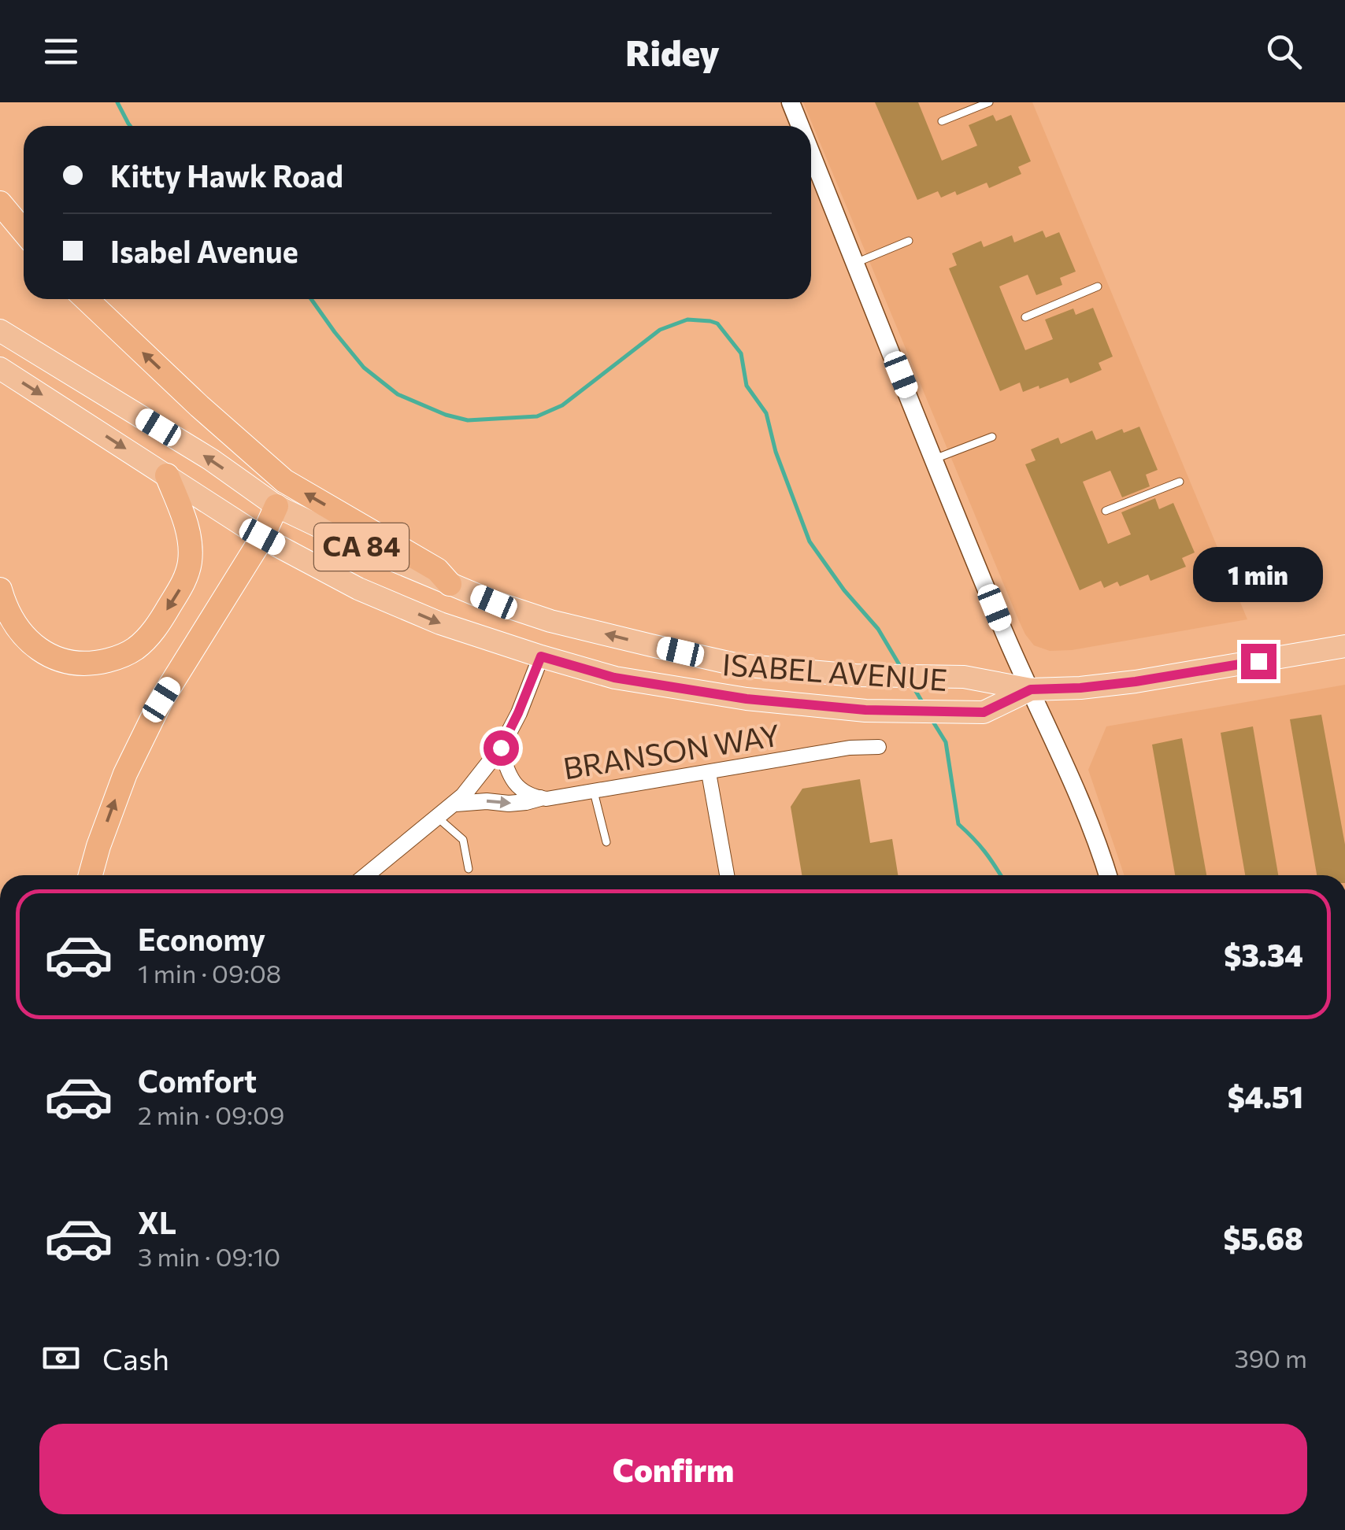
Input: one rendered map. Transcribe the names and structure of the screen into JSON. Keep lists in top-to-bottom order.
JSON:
{
  "streets": {
    "highway": ["CA 84", "ISABEL AVENUE"],
    "street": ["BRANSON WAY"]
  },
  "page": {
    "header": "Ridey",
    "banner": ["Kitty Hawk Road", "Isabel Avenue"],
    "bubble": "1 min",
    "list": [
      {
        "name": "Economy",
        "note": "1 min · 09:08",
        "value": "$3.34"
      },
      {
        "name": "Comfort",
        "note": "2 min · 09:09",
        "value": "$4.51"
      },
      {
        "name": "XL",
        "note": "3 min · 09:10",
        "value": "$5.68"
      }
    ],
    "pay": ["Cash", "390 m"],
    "buttons": "Confirm"
  }
}
